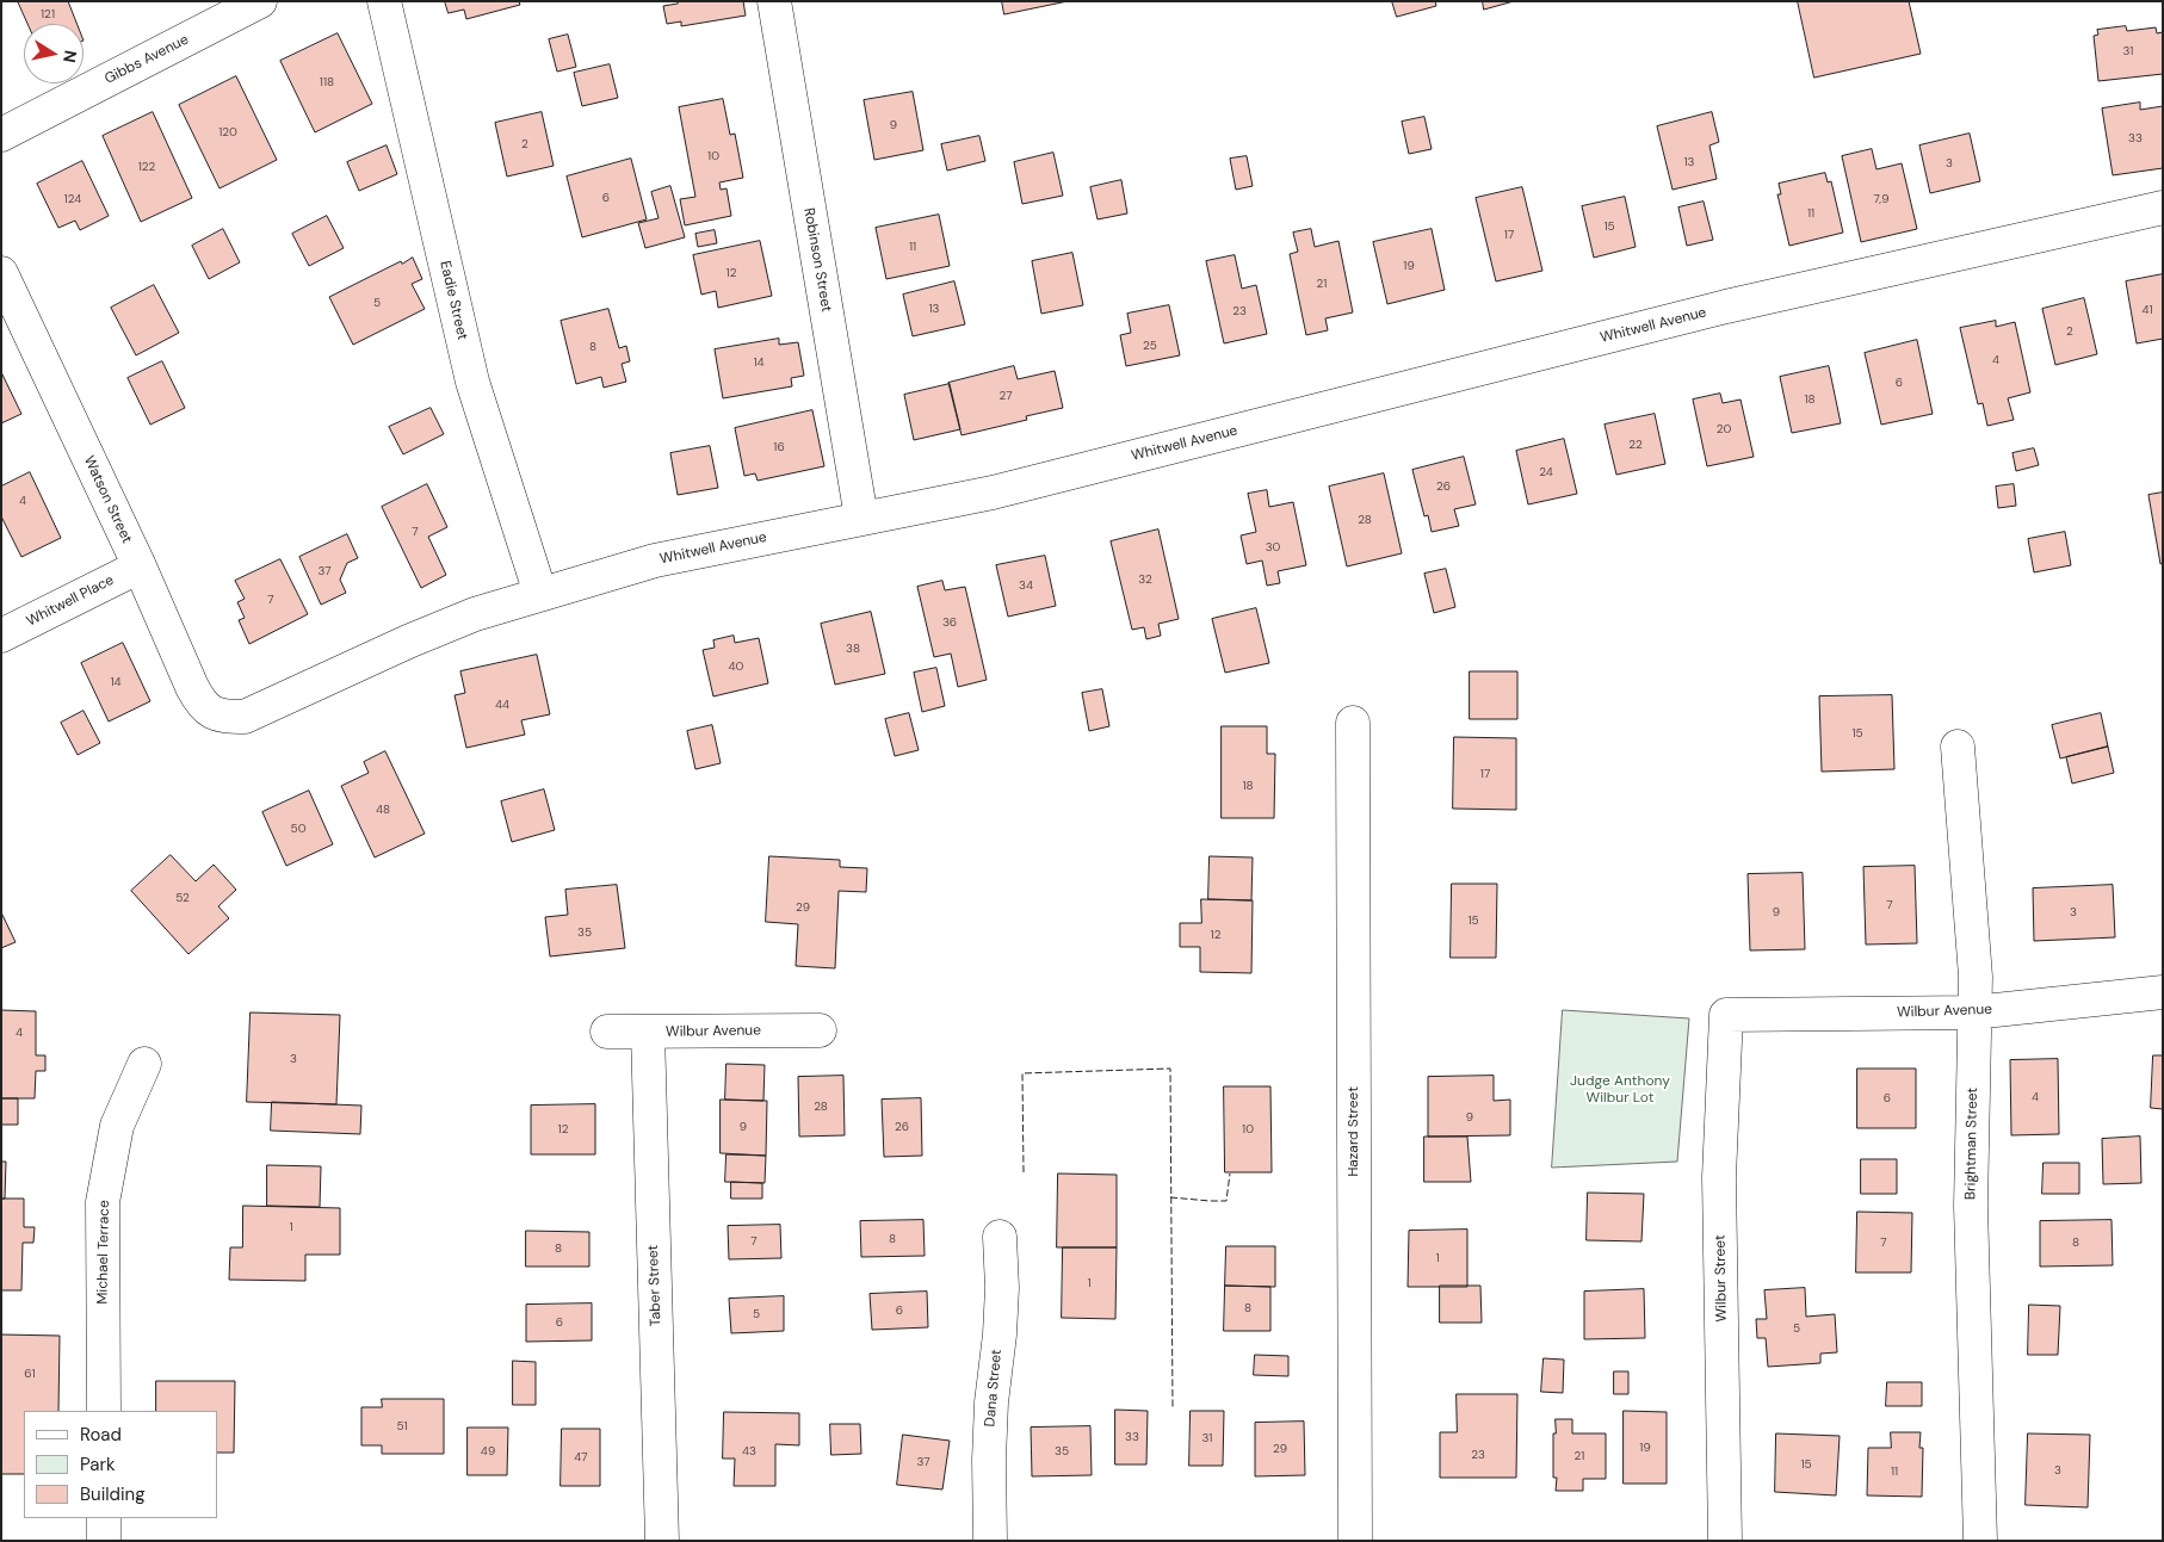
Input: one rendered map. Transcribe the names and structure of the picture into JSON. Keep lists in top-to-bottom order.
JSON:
{
  "streets": {
    "street": [
      "Gibbs Avenue",
      "Robinson Street",
      "Eadie Street",
      "Whitwell Avenue",
      "Watson Street",
      "Whitwell Place",
      "Wilbur Avenue",
      "Hazard Street",
      "Brightman Street",
      "Michael Terrace",
      "Wilbur Street",
      "Taber Street",
      "Dana Street"
    ]
  },
  "crossings": [
    ["Robinson Street", "Whitwell Avenue"],
    ["Eadie Street", "Whitwell Avenue"],
    ["Whitwell Avenue", "Watson Street"],
    ["Watson Street", "Whitwell Place"],
    ["Wilbur Avenue", "Brightman Street"],
    ["Wilbur Avenue", "Wilbur Street"],
    ["Wilbur Avenue", "Taber Street"]
  ],
  "parks": ["Judge Anthony Wilbur Lot"],
  "house_numbers": [
    "121",
    "31",
    "118",
    "9",
    "120",
    "33",
    "2",
    "10",
    "13",
    "3",
    "122",
    "6",
    "124",
    "7,9",
    "11",
    "15",
    "17",
    "11",
    "19",
    "12",
    "21",
    "5",
    "13",
    "41",
    "23",
    "2",
    "25",
    "8",
    "4",
    "14",
    "6",
    "27",
    "18",
    "20",
    "22",
    "16",
    "24",
    "26",
    "4",
    "28",
    "7",
    "30",
    "37",
    "32",
    "34",
    "7",
    "36",
    "38",
    "40",
    "14",
    "44",
    "15",
    "17",
    "18",
    "48",
    "50",
    "52",
    "7",
    "29",
    "9",
    "3",
    "15",
    "35",
    "12",
    "4",
    "3",
    "4",
    "6",
    "28",
    "9",
    "9",
    "26",
    "12",
    "10",
    "1",
    "8",
    "7",
    "7",
    "8",
    "8",
    "1",
    "1",
    "8",
    "6",
    "5",
    "6",
    "5",
    "61",
    "51",
    "33",
    "31",
    "19",
    "29",
    "49",
    "43",
    "35",
    "23",
    "21",
    "47",
    "37",
    "15",
    "3",
    "11"
  ],
  "legend": ["Road", "Park", "Building"],
  "north": "right"
}
